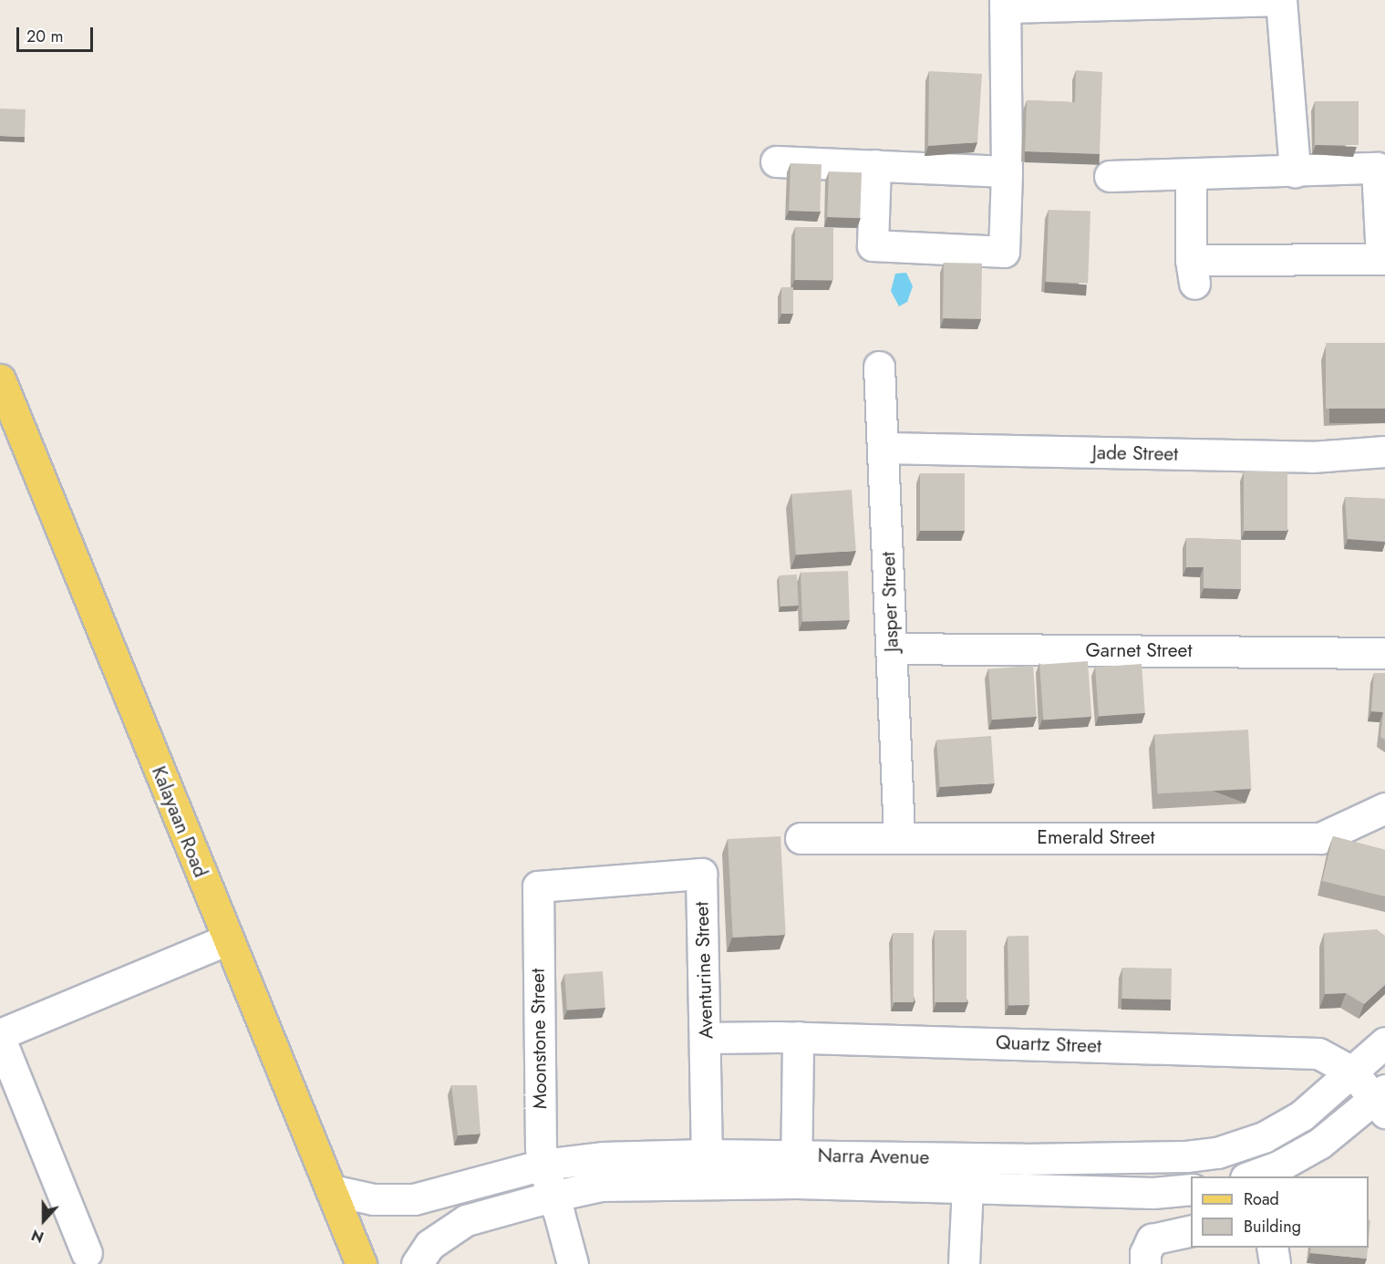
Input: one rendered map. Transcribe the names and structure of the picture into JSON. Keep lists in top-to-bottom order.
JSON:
{
  "streets": {
    "main road": ["Kalayaan Road"],
    "street": [
      "Jade Street",
      "Jasper Street",
      "Garnet Street",
      "Emerald Street",
      "Aventurine Street",
      "Moonstone Street",
      "Quartz Street",
      "Narra Avenue"
    ]
  },
  "crossings": [
    ["Jade Street", "Jasper Street"],
    ["Jasper Street", "Garnet Street"],
    ["Jasper Street", "Emerald Street"],
    ["Kalayaan Road", "Narra Avenue"],
    ["Aventurine Street", "Moonstone Street"],
    ["Aventurine Street", "Quartz Street"],
    ["Aventurine Street", "Narra Avenue"],
    ["Moonstone Street", "Narra Avenue"],
    ["Quartz Street", "Narra Avenue"]
  ],
  "legend": ["Road", "Building"],
  "scale_bar": "20 m",
  "north": "bottom"
}
